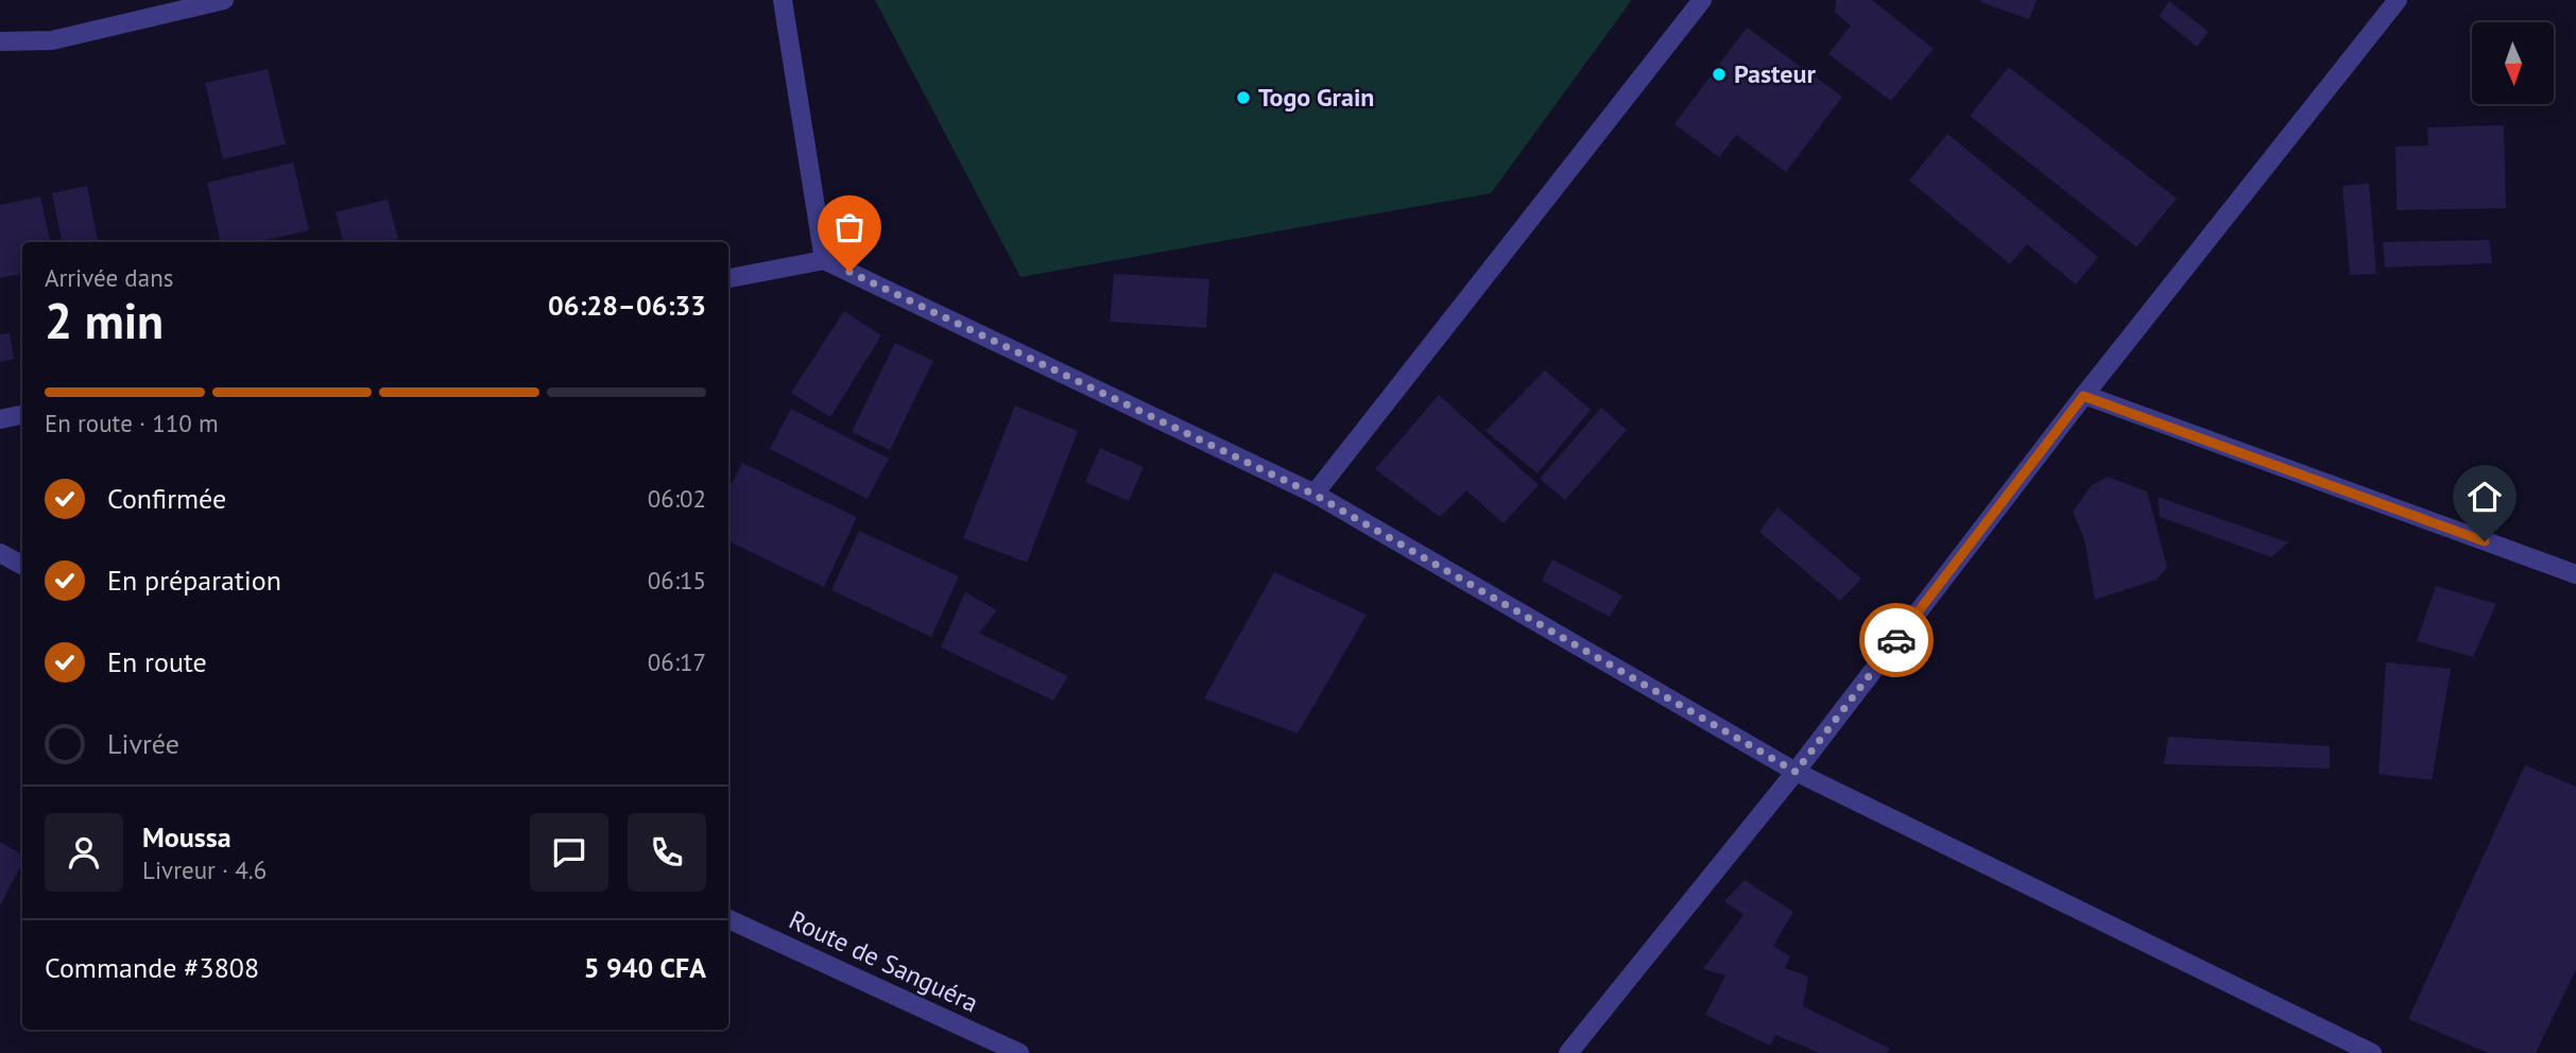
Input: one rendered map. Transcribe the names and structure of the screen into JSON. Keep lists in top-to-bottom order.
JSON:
{
  "streets": {
    "street": ["Route de Sanguéra"]
  },
  "places": ["Pasteur", "Togo Grain"],
  "north": "bottom",
  "page": {
    "heading": ["2 min", "Arrivée dans", "06:28–06:33"],
    "panel": [
      "Moussa",
      "Livreur · 4.6",
      "Commande #3808",
      "5 940 CFA"
    ],
    "bar": "En route · 110 m",
    "list": [
      ["Confirmée", "06:02"],
      ["En préparation", "06:15"],
      ["En route", "06:17"],
      "Livrée"
    ]
  }
}
